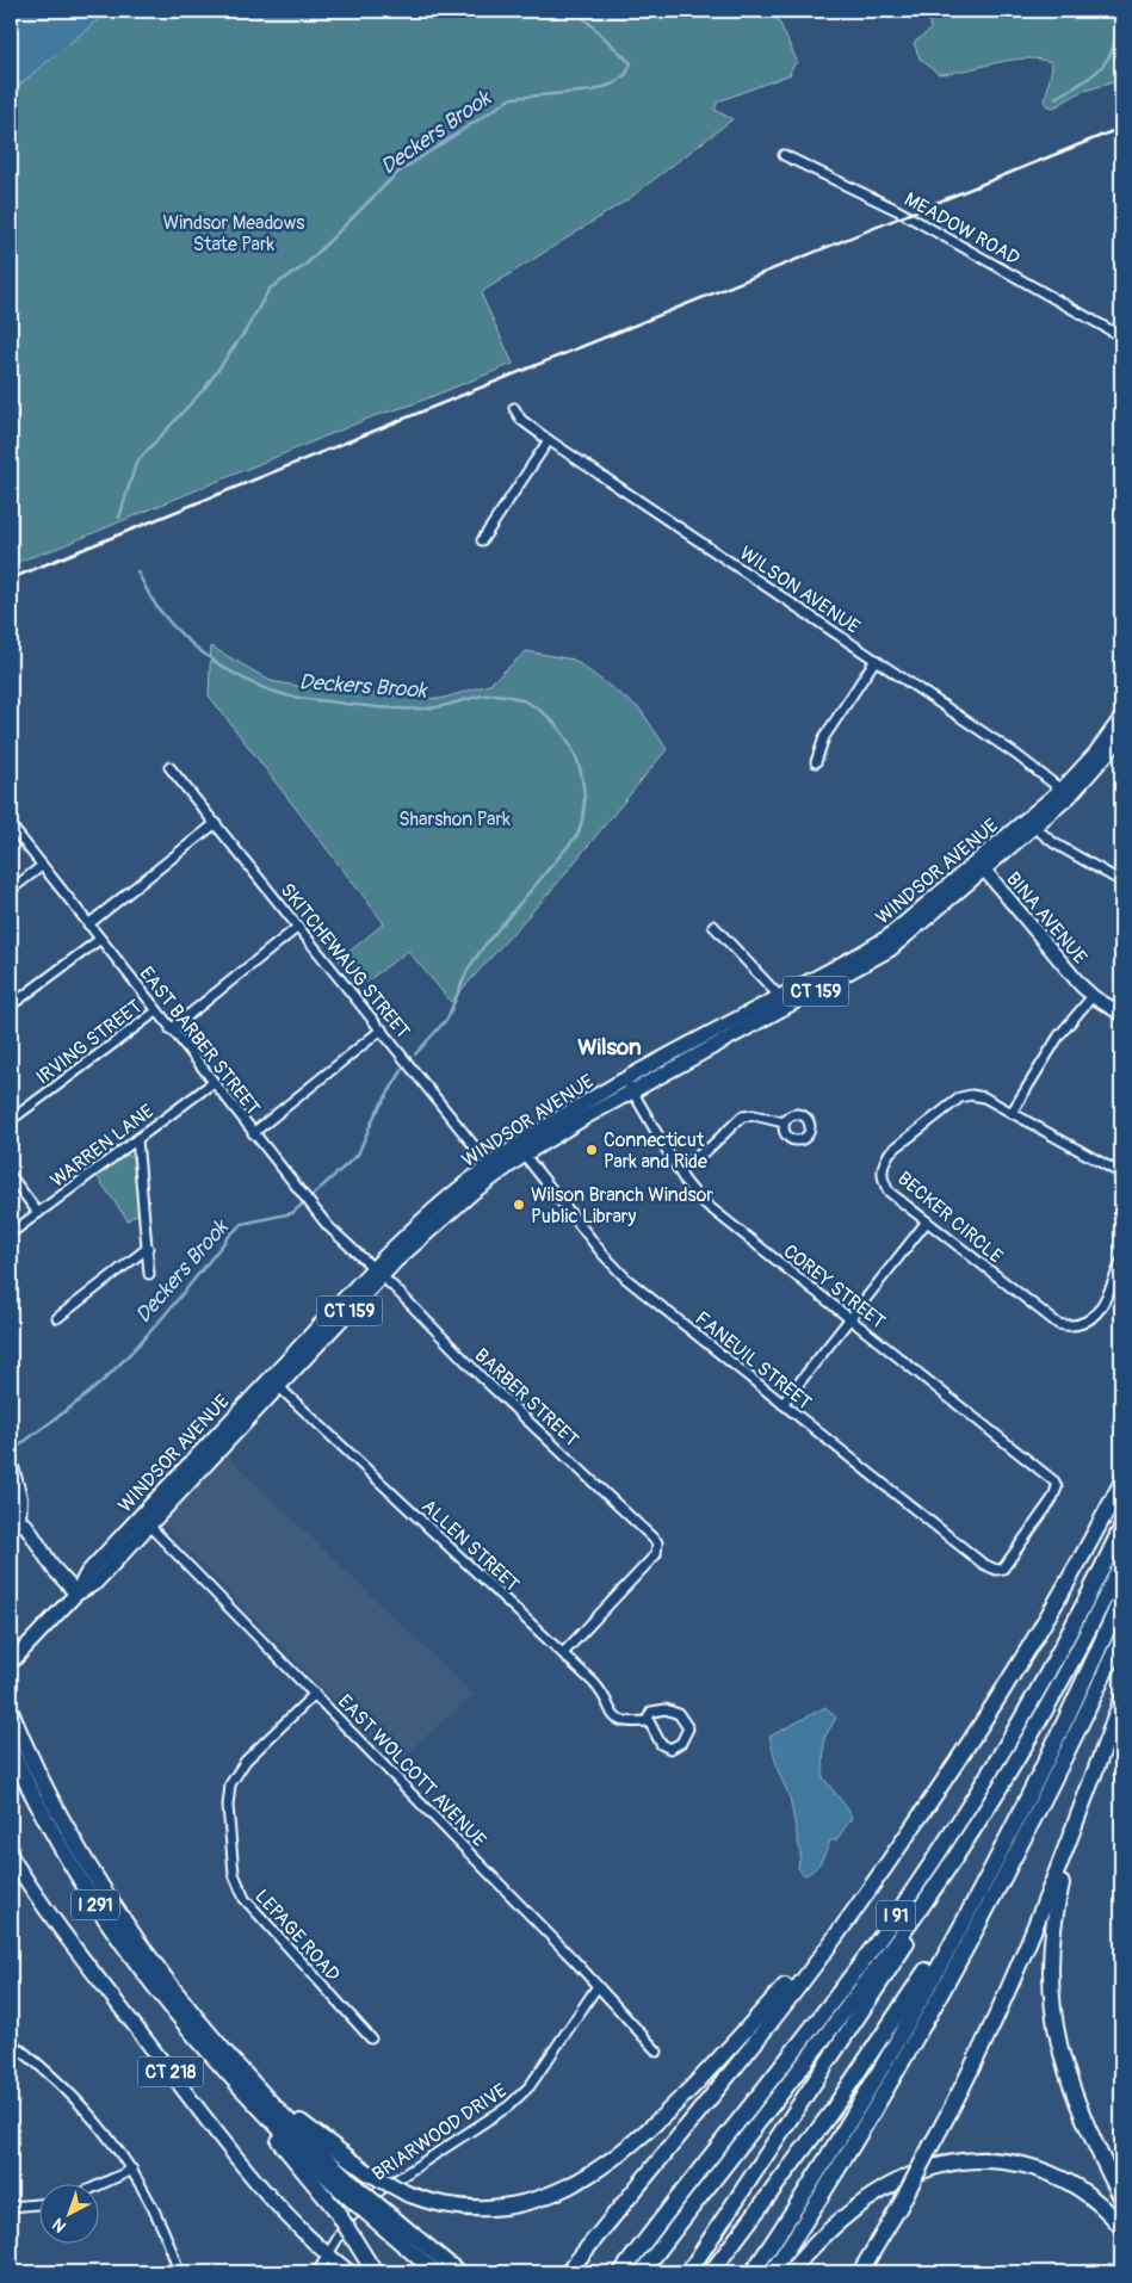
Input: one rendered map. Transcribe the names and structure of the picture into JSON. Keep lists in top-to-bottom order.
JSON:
{
  "streets": {
    "highway": ["I 291", "I 91"],
    "main road": ["WINDSOR AVENUE", "CT 159", "CT 218"],
    "street": [
      "MEADOW ROAD",
      "WILSON AVENUE",
      "BINA AVENUE",
      "SKITCHEWAUG STREET",
      "EAST BARBER STREET",
      "IRVING STREET",
      "WARREN LANE",
      "BECKER CIRCLE",
      "COREY STREET",
      "FANEUIL STREET",
      "BARBER STREET",
      "ALLEN STREET",
      "EAST WOLCOTT AVENUE",
      "LEPAGE ROAD",
      "BRIARWOOD DRIVE"
    ]
  },
  "crossings": [
    ["WILSON AVENUE", "WINDSOR AVENUE"],
    ["WINDSOR AVENUE", "BINA AVENUE"],
    ["WINDSOR AVENUE", "SKITCHEWAUG STREET"],
    ["WINDSOR AVENUE", "EAST BARBER STREET"],
    ["WINDSOR AVENUE", "COREY STREET"],
    ["WINDSOR AVENUE", "FANEUIL STREET"],
    ["WINDSOR AVENUE", "BARBER STREET"],
    ["WINDSOR AVENUE", "ALLEN STREET"],
    ["WINDSOR AVENUE", "EAST WOLCOTT AVENUE"],
    ["EAST BARBER STREET", "IRVING STREET"],
    ["EAST BARBER STREET", "WARREN LANE"],
    ["EAST BARBER STREET", "BARBER STREET"],
    ["COREY STREET", "FANEUIL STREET"],
    ["BARBER STREET", "ALLEN STREET"],
    ["EAST WOLCOTT AVENUE", "LEPAGE ROAD"],
    ["EAST WOLCOTT AVENUE", "BRIARWOOD DRIVE"],
    ["CT 218", "BRIARWOOD DRIVE"]
  ],
  "districts": ["Wilson"],
  "water": ["Deckers Brook"],
  "parks": ["Windsor Meadows State Park", "Sharshon Park"],
  "places": ["Connecticut Park and Ride", "Wilson Branch Windsor Public Library"],
  "north": "bottom left"
}
